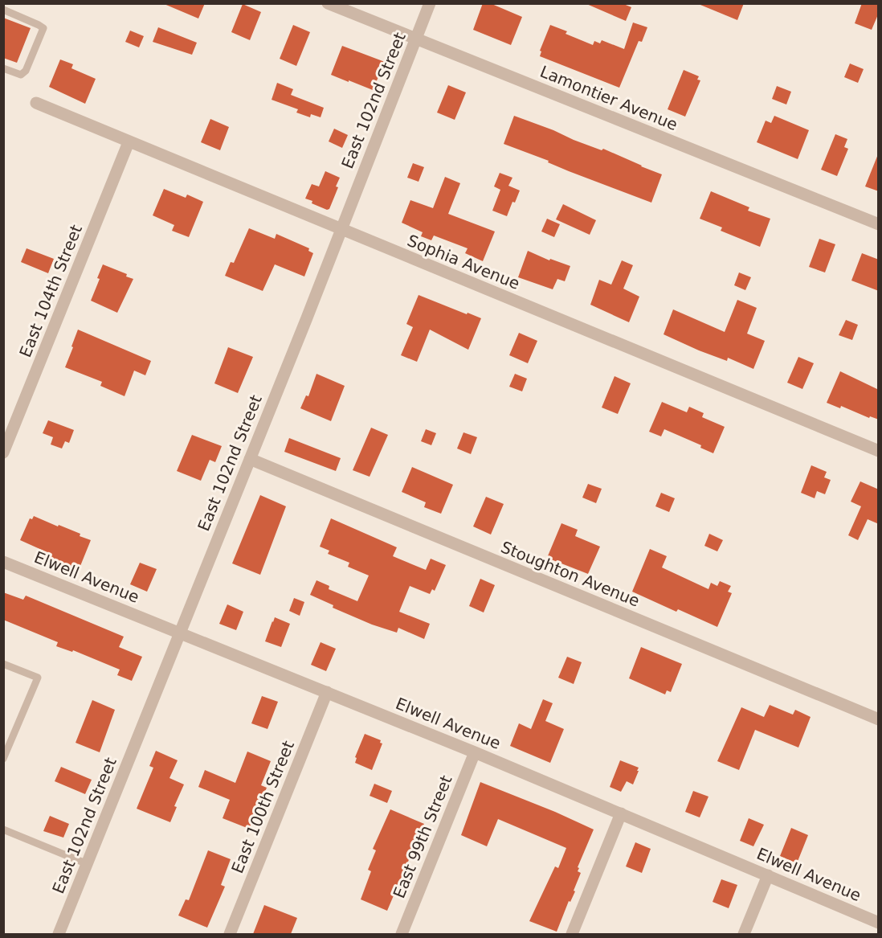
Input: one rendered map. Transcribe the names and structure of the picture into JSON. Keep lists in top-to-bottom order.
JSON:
{
  "streets": {
    "street": [
      "Lamontier Avenue",
      "East 102nd Street",
      "Sophia Avenue",
      "East 104th Street",
      "Stoughton Avenue",
      "Elwell Avenue",
      "East 100th Street",
      "East 99th Street"
    ]
  },
  "crossings": [
    ["Lamontier Avenue", "East 102nd Street"],
    ["East 102nd Street", "Sophia Avenue"],
    ["East 102nd Street", "Stoughton Avenue"],
    ["East 102nd Street", "Elwell Avenue"],
    ["Sophia Avenue", "East 104th Street"],
    ["Elwell Avenue", "East 100th Street"],
    ["Elwell Avenue", "East 99th Street"]
  ]
}
